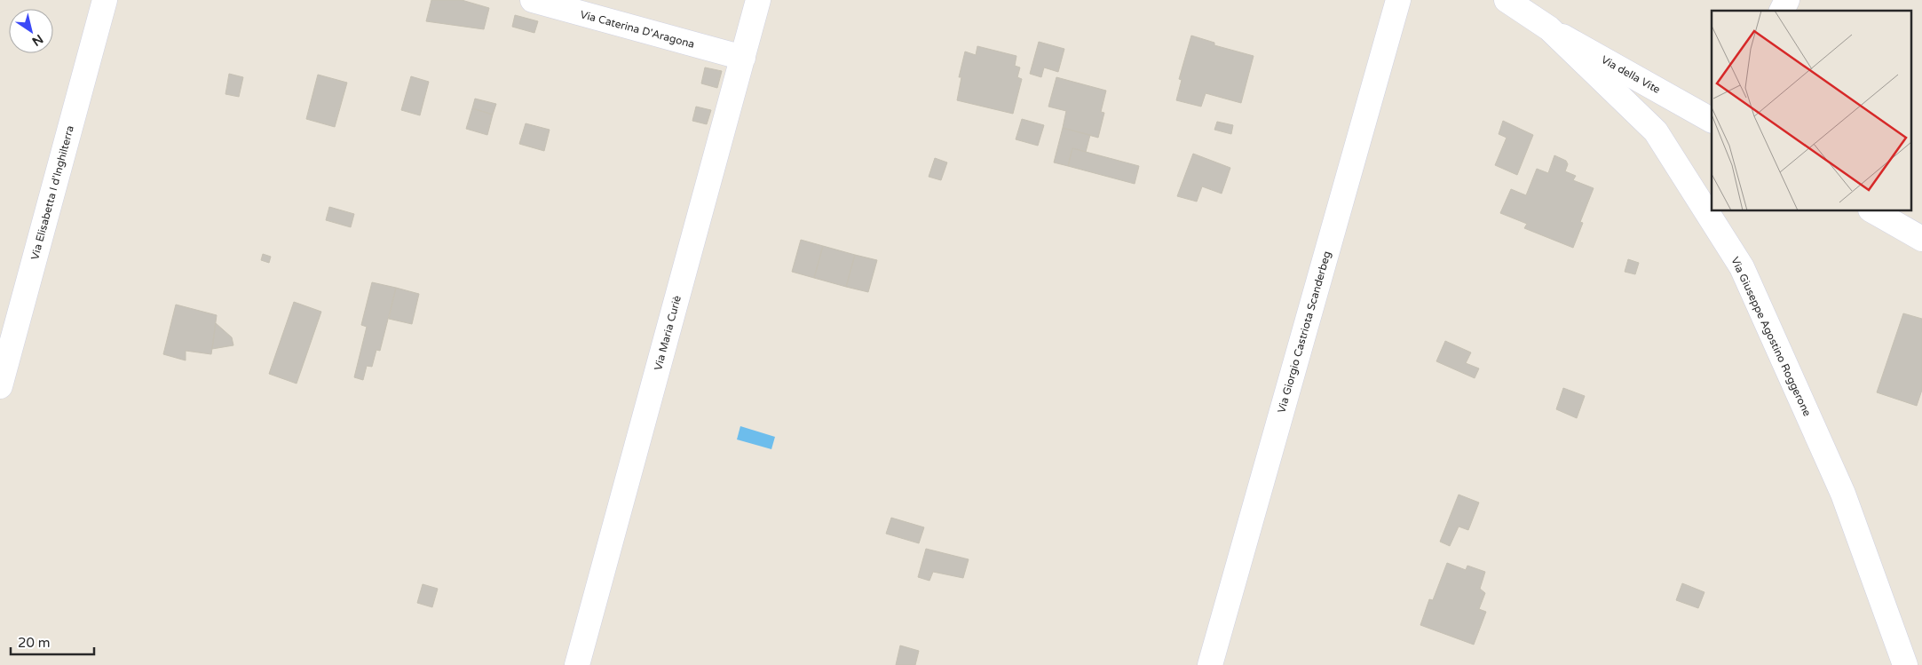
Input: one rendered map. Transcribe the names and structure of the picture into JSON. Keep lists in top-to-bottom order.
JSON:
{
  "streets": {
    "street": [
      "Via Caterina D'Aragona",
      "Via della Vite",
      "Via Elisabetta I d'Inghilterra",
      "Via Giorgio Castriota Scanderbeg",
      "Via Maria Curiè",
      "Via Giuseppe Agostino Roggerone"
    ]
  },
  "crossings": [
    ["Via Caterina D'Aragona", "Via Maria Curiè"],
    ["Via della Vite", "Via Giuseppe Agostino Roggerone"]
  ],
  "scale_bar": "20 m",
  "north": "bottom right"
}
